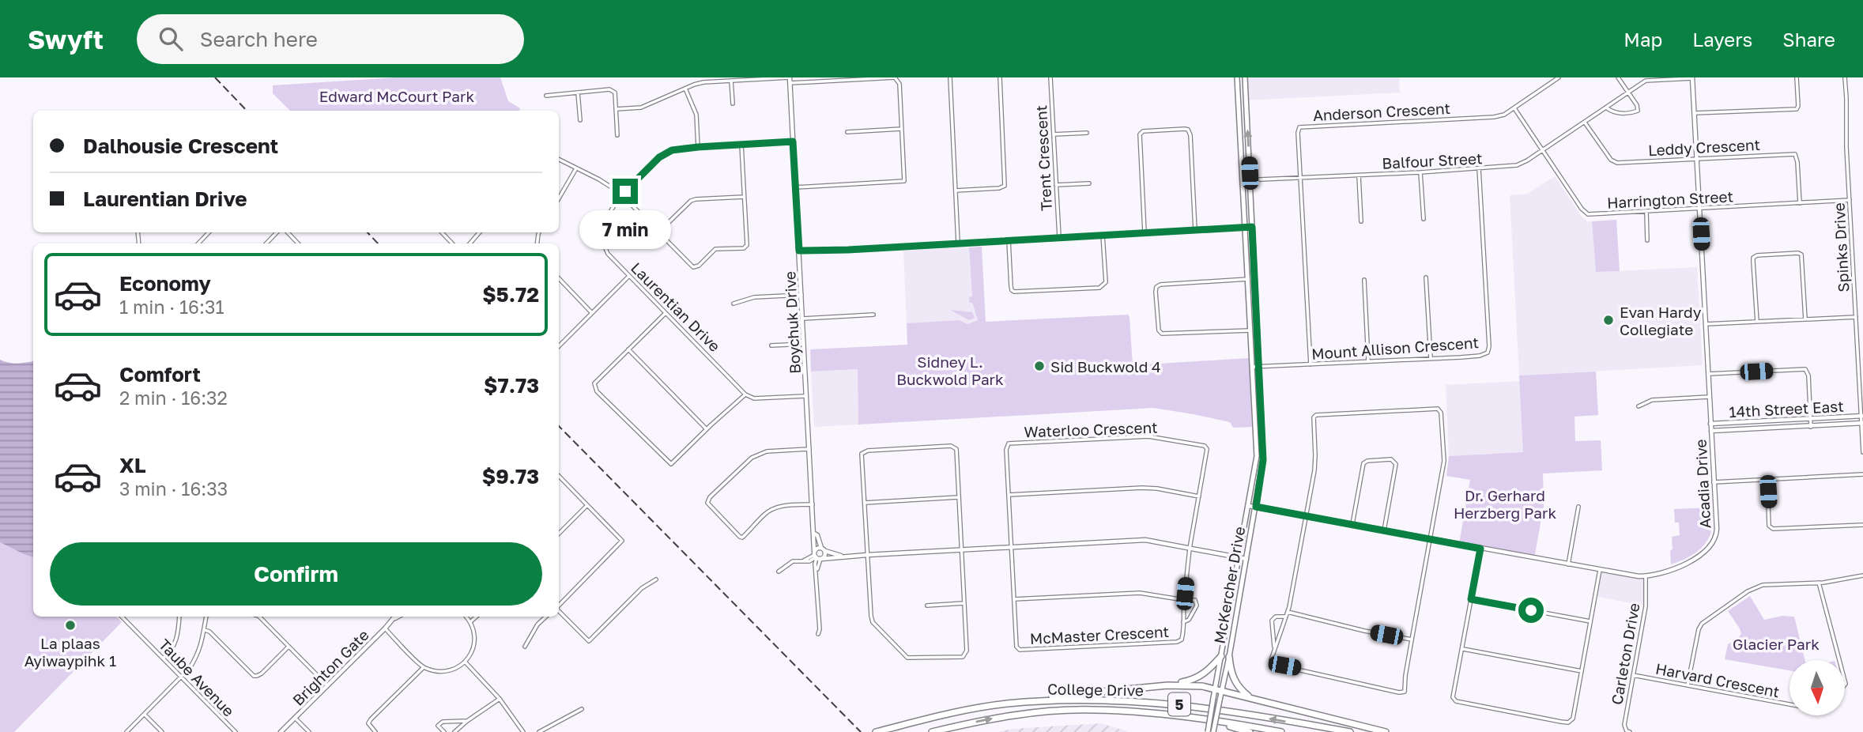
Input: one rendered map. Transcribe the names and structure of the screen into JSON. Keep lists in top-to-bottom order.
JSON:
{
  "streets": {
    "highway": ["College Drive", "5"],
    "main road": ["McKercher Drive"],
    "street": [
      "Anderson Crescent",
      "Leddy Crescent",
      "Trent Crescent",
      "Balfour Street",
      "Harrington Street",
      "Spinks Drive",
      "Laurentian Drive",
      "Boychuk Drive",
      "Mount Allison Crescent",
      "14th Street East",
      "Waterloo Crescent",
      "Acadia Drive",
      "McMaster Crescent",
      "Carleton Drive",
      "Brighton Gate",
      "Taube Avenue",
      "Harvard Crescent"
    ]
  },
  "crossings": [
    ["Anderson Crescent", "Balfour Street"],
    ["Anderson Crescent", "Harrington Street"],
    ["Anderson Crescent", "Mount Allison Crescent"],
    ["Leddy Crescent", "Balfour Street"],
    ["Leddy Crescent", "Harrington Street"],
    ["Leddy Crescent", "Acadia Drive"],
    ["Balfour Street", "Harrington Street"],
    ["Balfour Street", "Mount Allison Crescent"],
    ["Balfour Street", "Acadia Drive"],
    ["Balfour Street", "McKercher Drive"],
    ["Harrington Street", "Spinks Drive"],
    ["Harrington Street", "Acadia Drive"],
    ["Spinks Drive", "14th Street East"],
    ["Laurentian Drive", "Boychuk Drive"],
    ["Mount Allison Crescent", "McKercher Drive"],
    ["14th Street East", "Acadia Drive"],
    ["Waterloo Crescent", "McMaster Crescent"],
    ["Acadia Drive", "McKercher Drive"],
    ["Acadia Drive", "Carleton Drive"],
    ["Carleton Drive", "Harvard Crescent"]
  ],
  "parks": [
    "Edward McCourt Park",
    "Sidney L. Buckwold Park",
    "Dr. Gerhard Herzberg Park",
    "Glacier Park"
  ],
  "places": ["Evan Hardy Collegiate", "Sid Buckwold 4", "La plaas Ayiwaypihk 1"],
  "north": "bottom",
  "page": {
    "header": "Swyft",
    "search": "Search here",
    "nav": ["Map", "Layers", "Share"],
    "banner": ["Dalhousie Crescent", "Laurentian Drive"],
    "bubble": "7 min",
    "list": [
      {
        "name": "Economy",
        "note": "1 min · 16:31",
        "value": "$5.72"
      },
      {
        "name": "Comfort",
        "note": "2 min · 16:32",
        "value": "$7.73"
      },
      {
        "name": "XL",
        "note": "3 min · 16:33",
        "value": "$9.73"
      }
    ],
    "buttons": "Confirm"
  }
}
